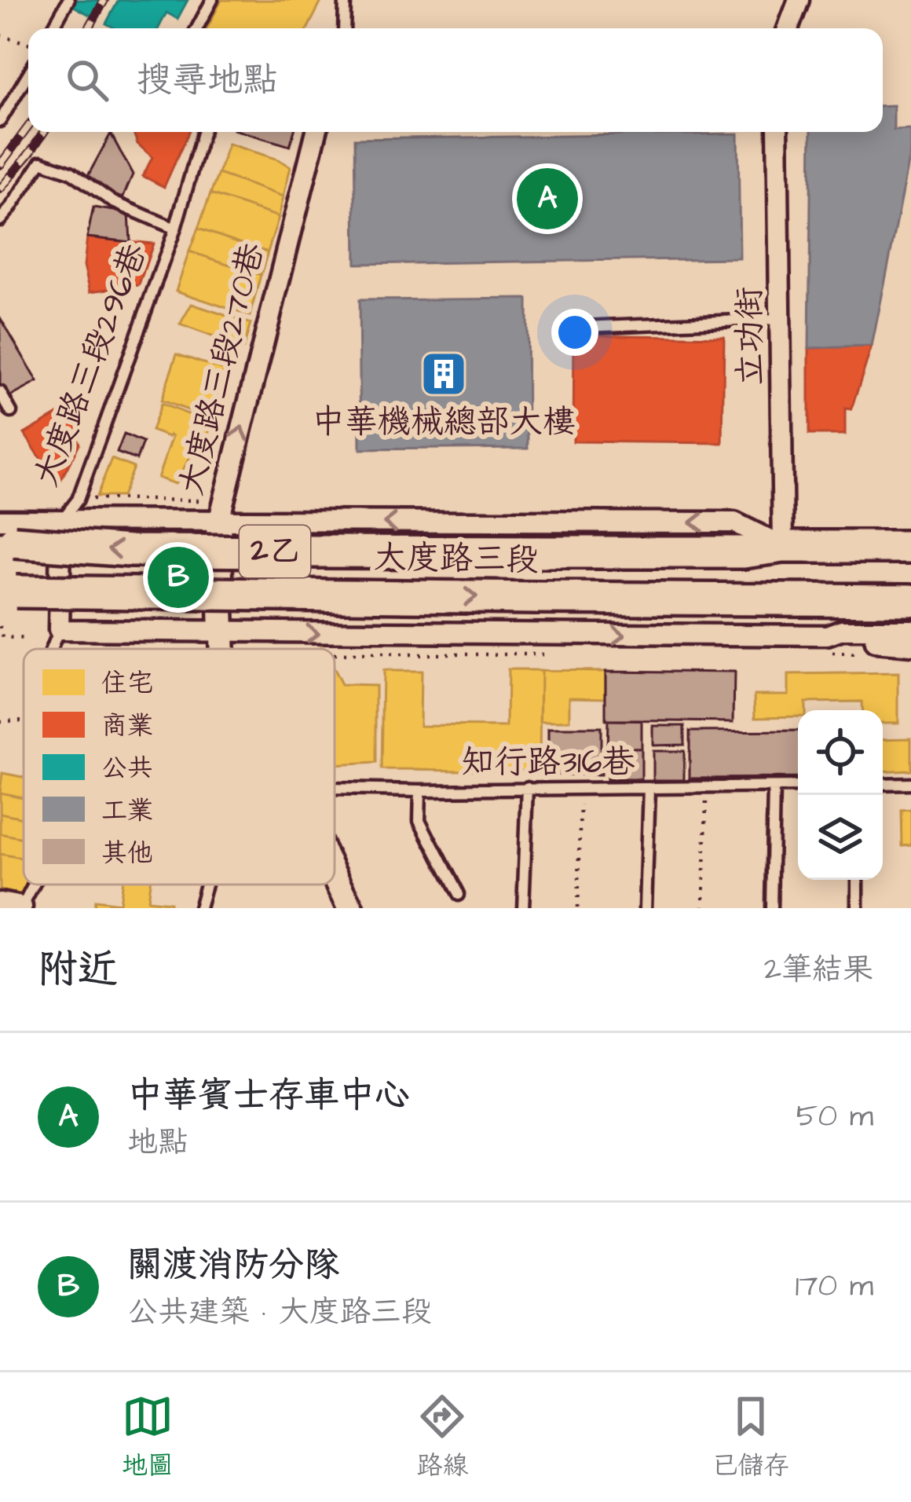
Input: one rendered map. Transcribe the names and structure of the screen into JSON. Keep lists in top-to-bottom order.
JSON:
{
  "streets": {
    "main road": ["2乙", "大度路三段"],
    "street": ["立功街", "大度路三段296巷", "大度路三段270巷"],
    "lane": ["知行路316巷"]
  },
  "crossings": [
    ["立功街", "大度路三段"],
    ["大度路三段296巷", "大度路三段"],
    ["大度路三段270巷", "大度路三段"]
  ],
  "one_way": ["大度路三段270巷"],
  "places": {
    "building": ["中華機械總部大樓"]
  },
  "legend": [
    "住宅",
    "商業",
    "公共",
    "工業",
    "其他"
  ],
  "page": {
    "search": "搜尋地點",
    "pins": ["A", "B"],
    "heading": ["附近", "2筆結果"],
    "list": [
      {
        "mark": "A",
        "name": "中華賓士存車中心",
        "note": "地點",
        "value": "50 m"
      },
      {
        "mark": "B",
        "name": "關渡消防分隊",
        "note": "公共建築 · 大度路三段",
        "value": "170 m"
      }
    ],
    "nav": ["地圖", "路線", "已儲存"]
  }
}
